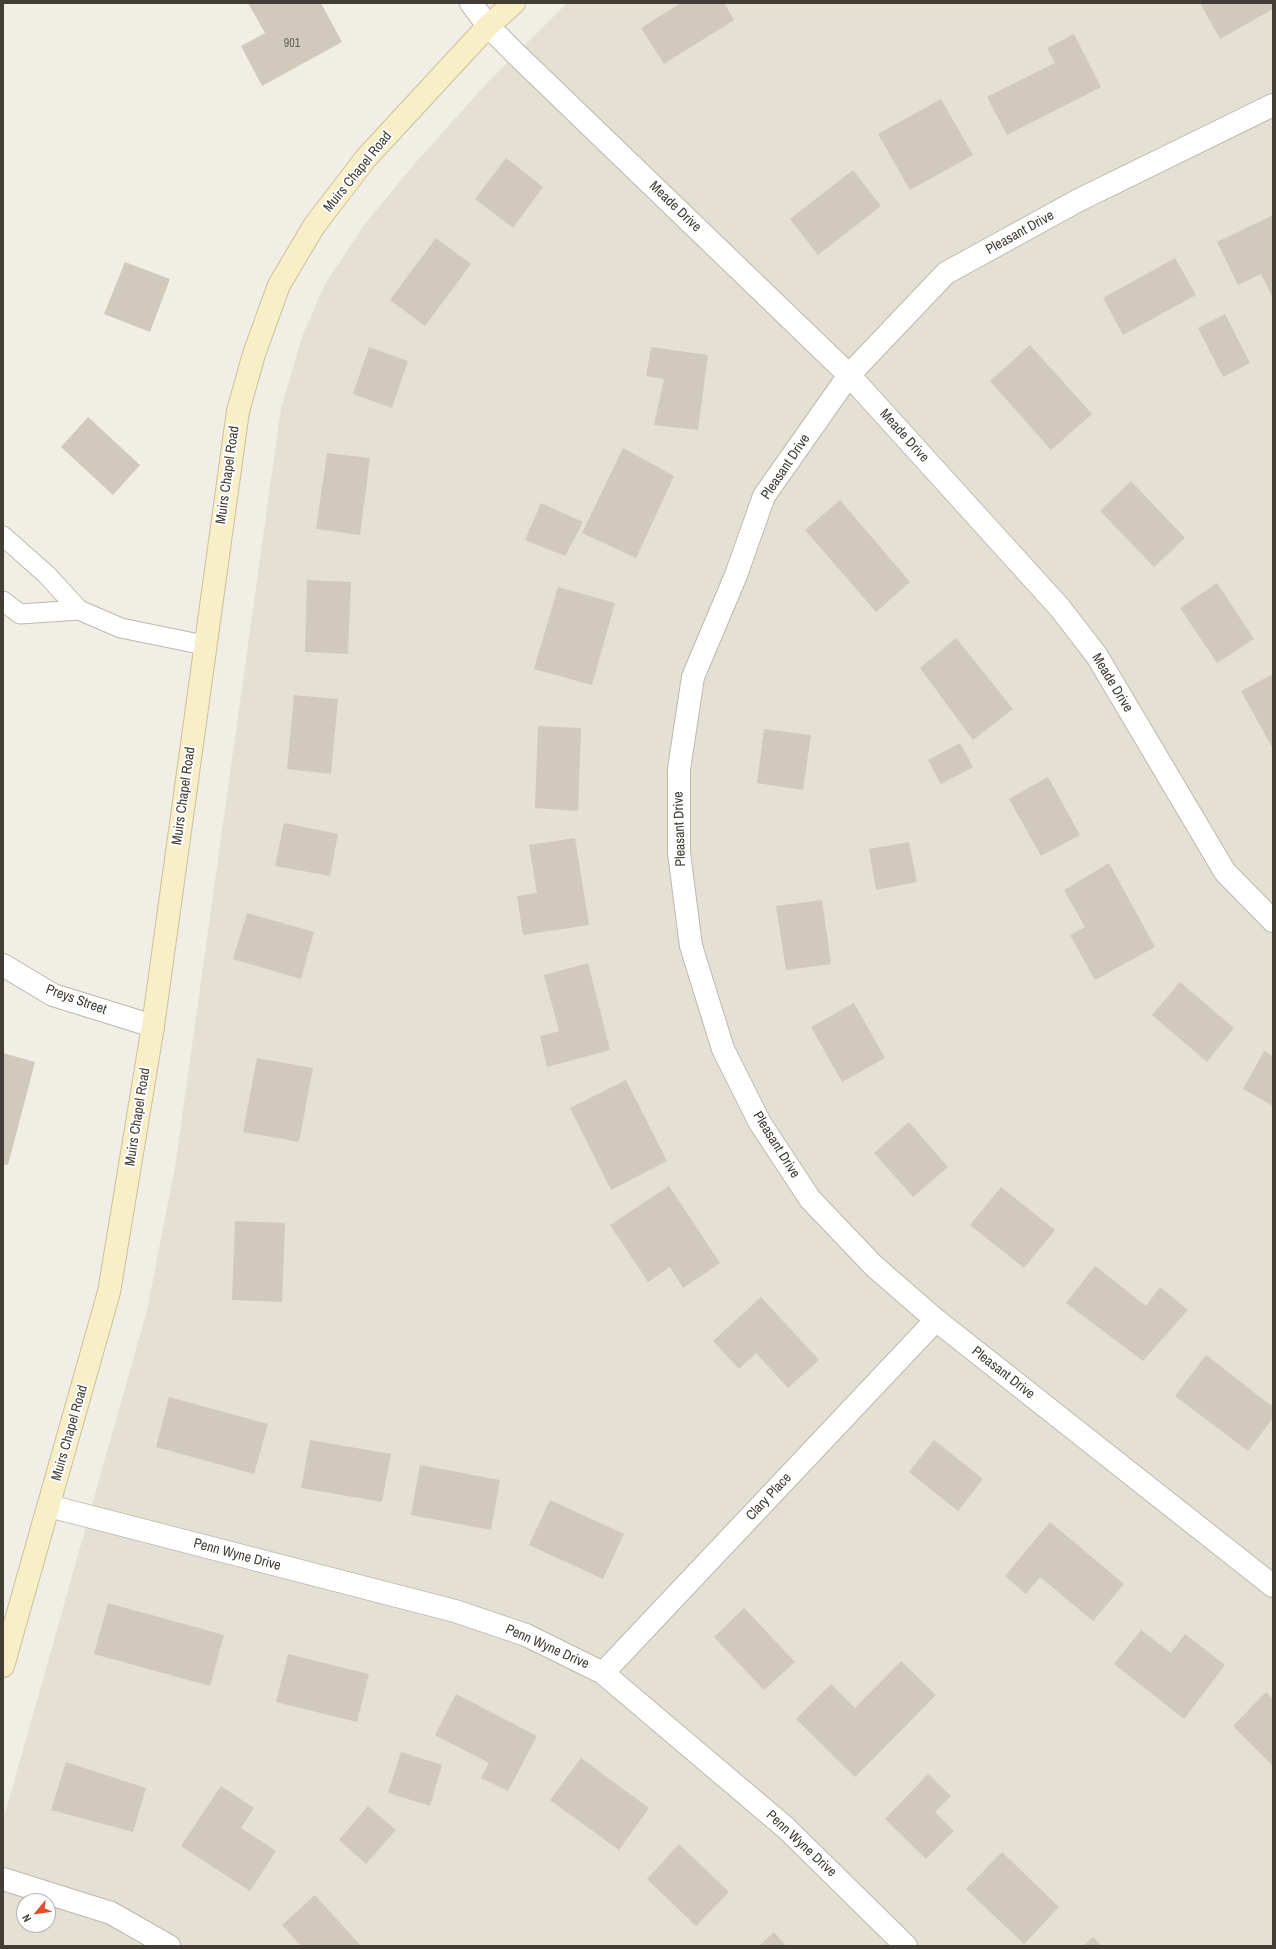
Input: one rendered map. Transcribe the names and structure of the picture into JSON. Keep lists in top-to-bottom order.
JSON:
{
  "streets": {
    "main road": ["Muirs Chapel Road"],
    "street": [
      "Meade Drive",
      "Pleasant Drive",
      "Preys Street",
      "Clary Place",
      "Penn Wyne Drive"
    ]
  },
  "crossings": [
    ["Muirs Chapel Road", "Meade Drive"],
    ["Muirs Chapel Road", "Preys Street"],
    ["Muirs Chapel Road", "Penn Wyne Drive"],
    ["Meade Drive", "Pleasant Drive"],
    ["Pleasant Drive", "Clary Place"],
    ["Clary Place", "Penn Wyne Drive"]
  ],
  "house_numbers": ["901"],
  "north": "bottom left"
}
